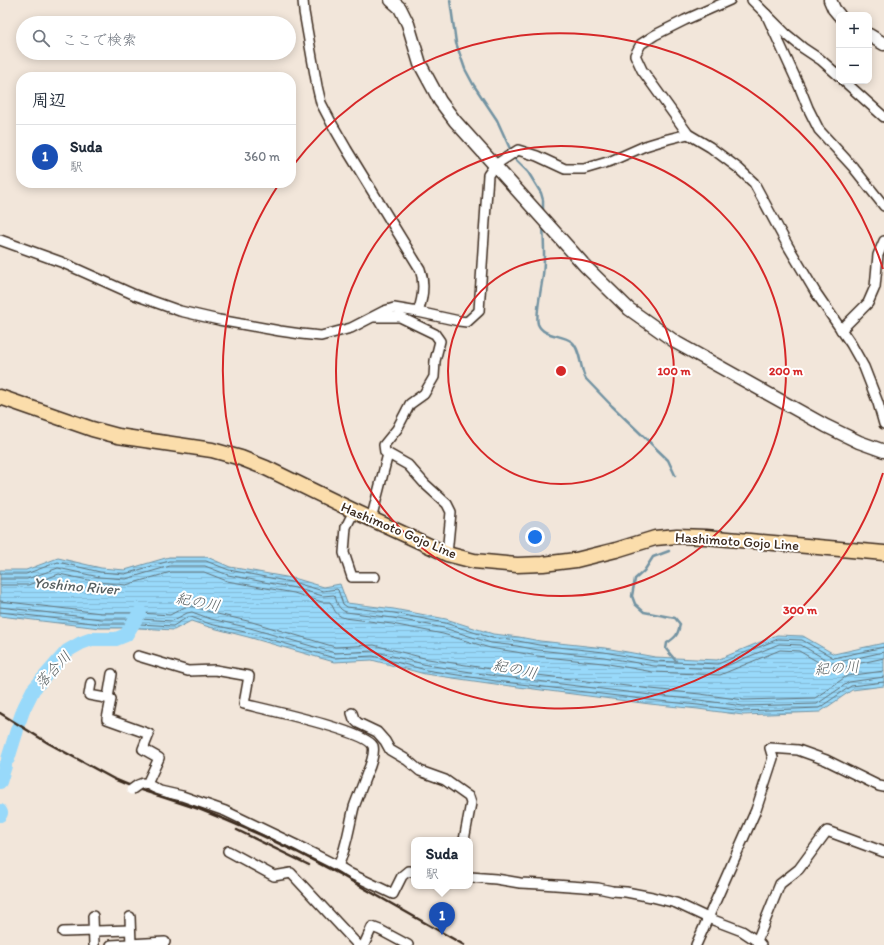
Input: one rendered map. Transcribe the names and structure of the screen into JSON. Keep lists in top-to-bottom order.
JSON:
{
  "streets": {
    "main road": ["Hashimoto Gojo Line"]
  },
  "water": ["Yoshino River", "紀の川", "落合川"],
  "page": {
    "map_buttons": ["+", "−"],
    "search": "ここで検索",
    "heading": "周辺",
    "list": [
      {
        "mark": "1",
        "name": "Suda",
        "note": "駅",
        "value": "360 m"
      }
    ],
    "popup": ["Suda", "駅"],
    "pins": "1"
  },
  "rings": ["100 m", "200 m", "300 m"]
}
